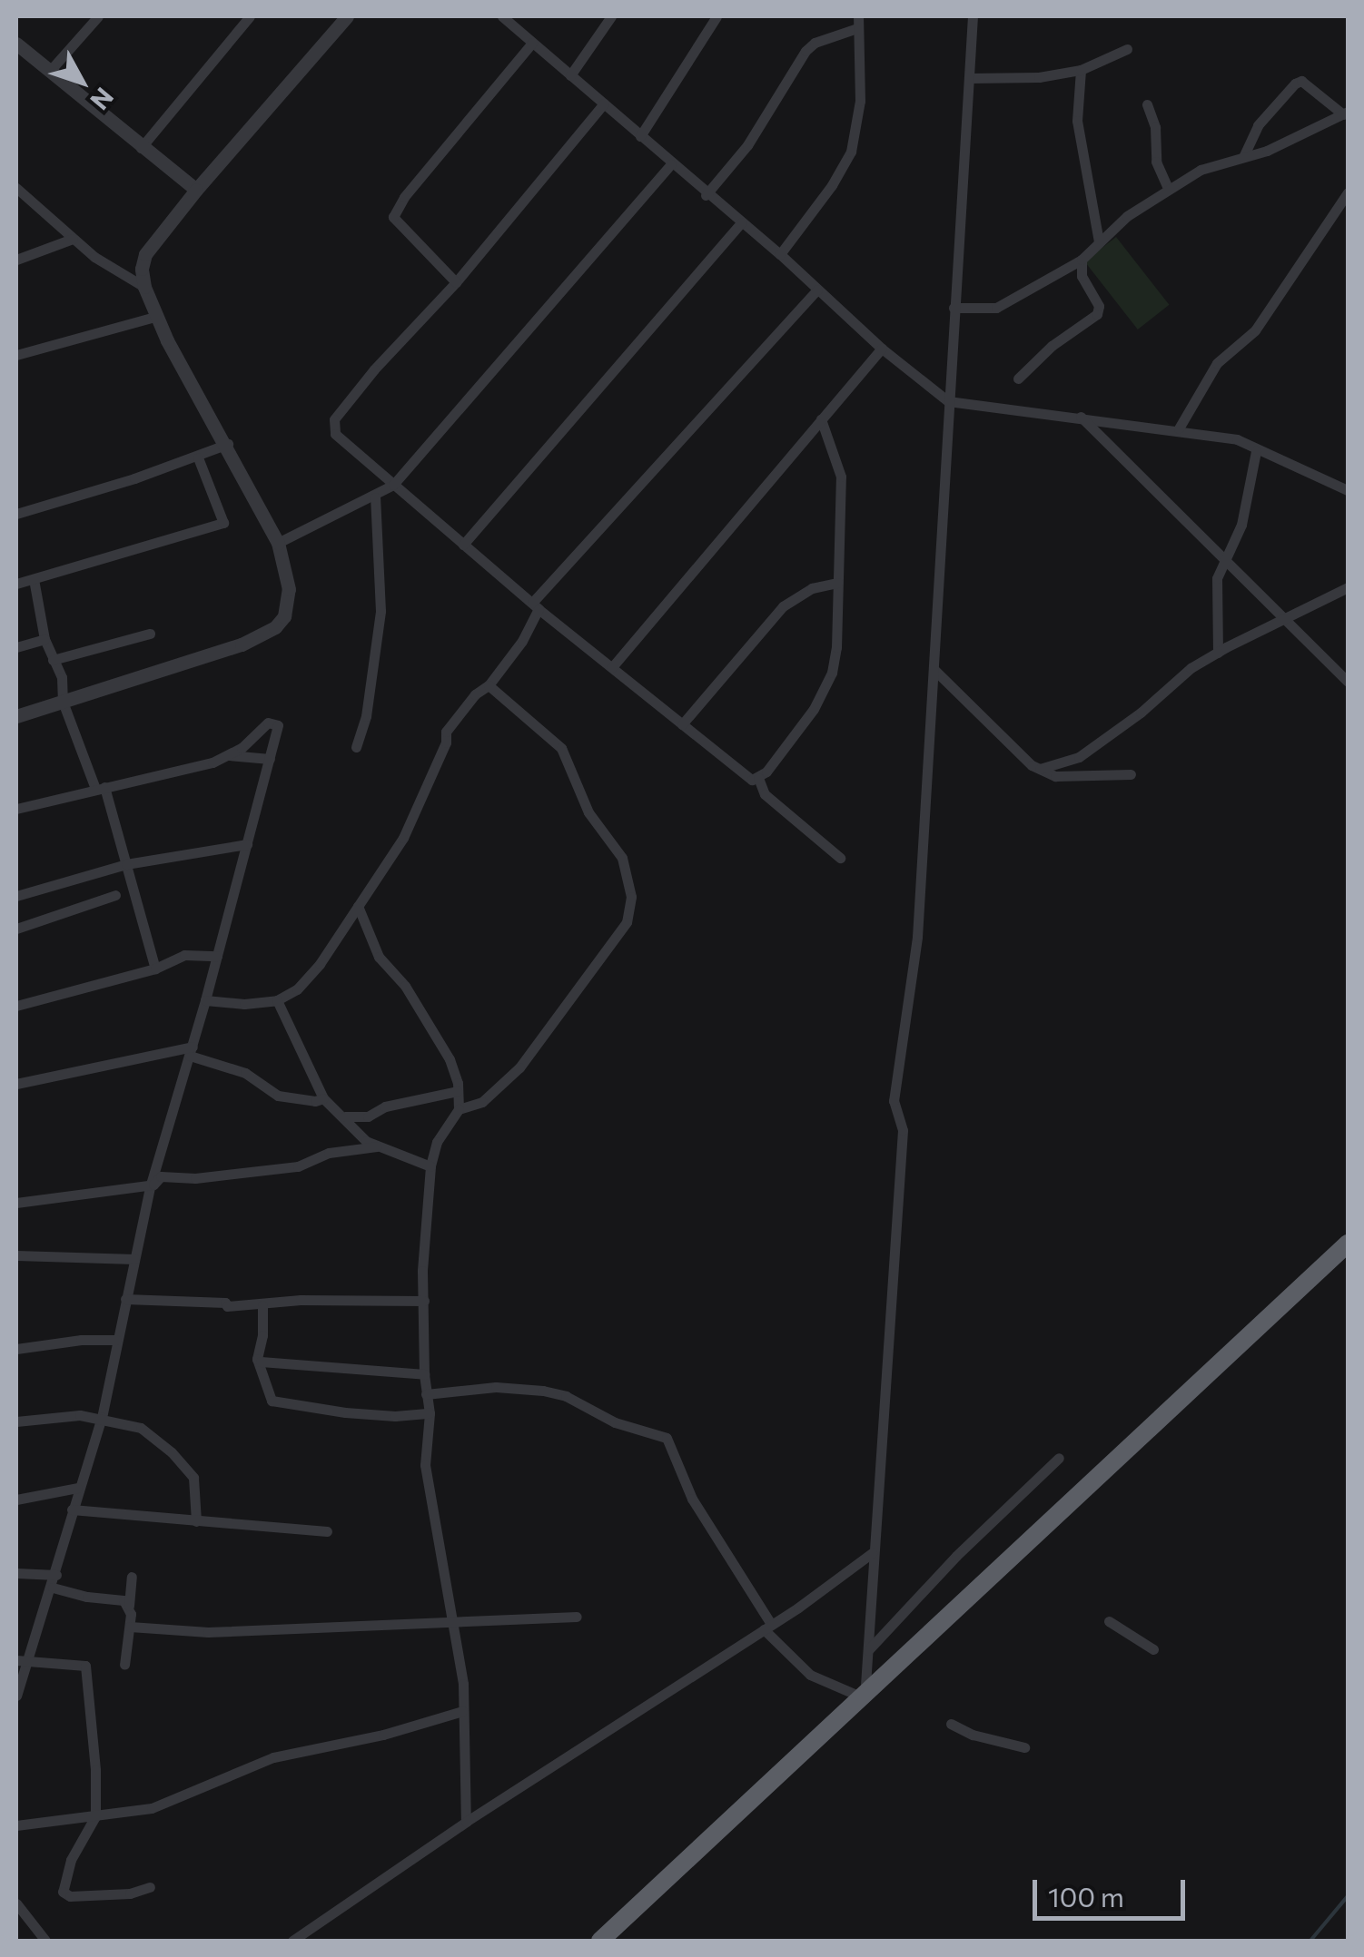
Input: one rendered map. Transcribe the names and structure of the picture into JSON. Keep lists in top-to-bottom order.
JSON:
{
  "scale_bar": "100 m",
  "north": "bottom right"
}
